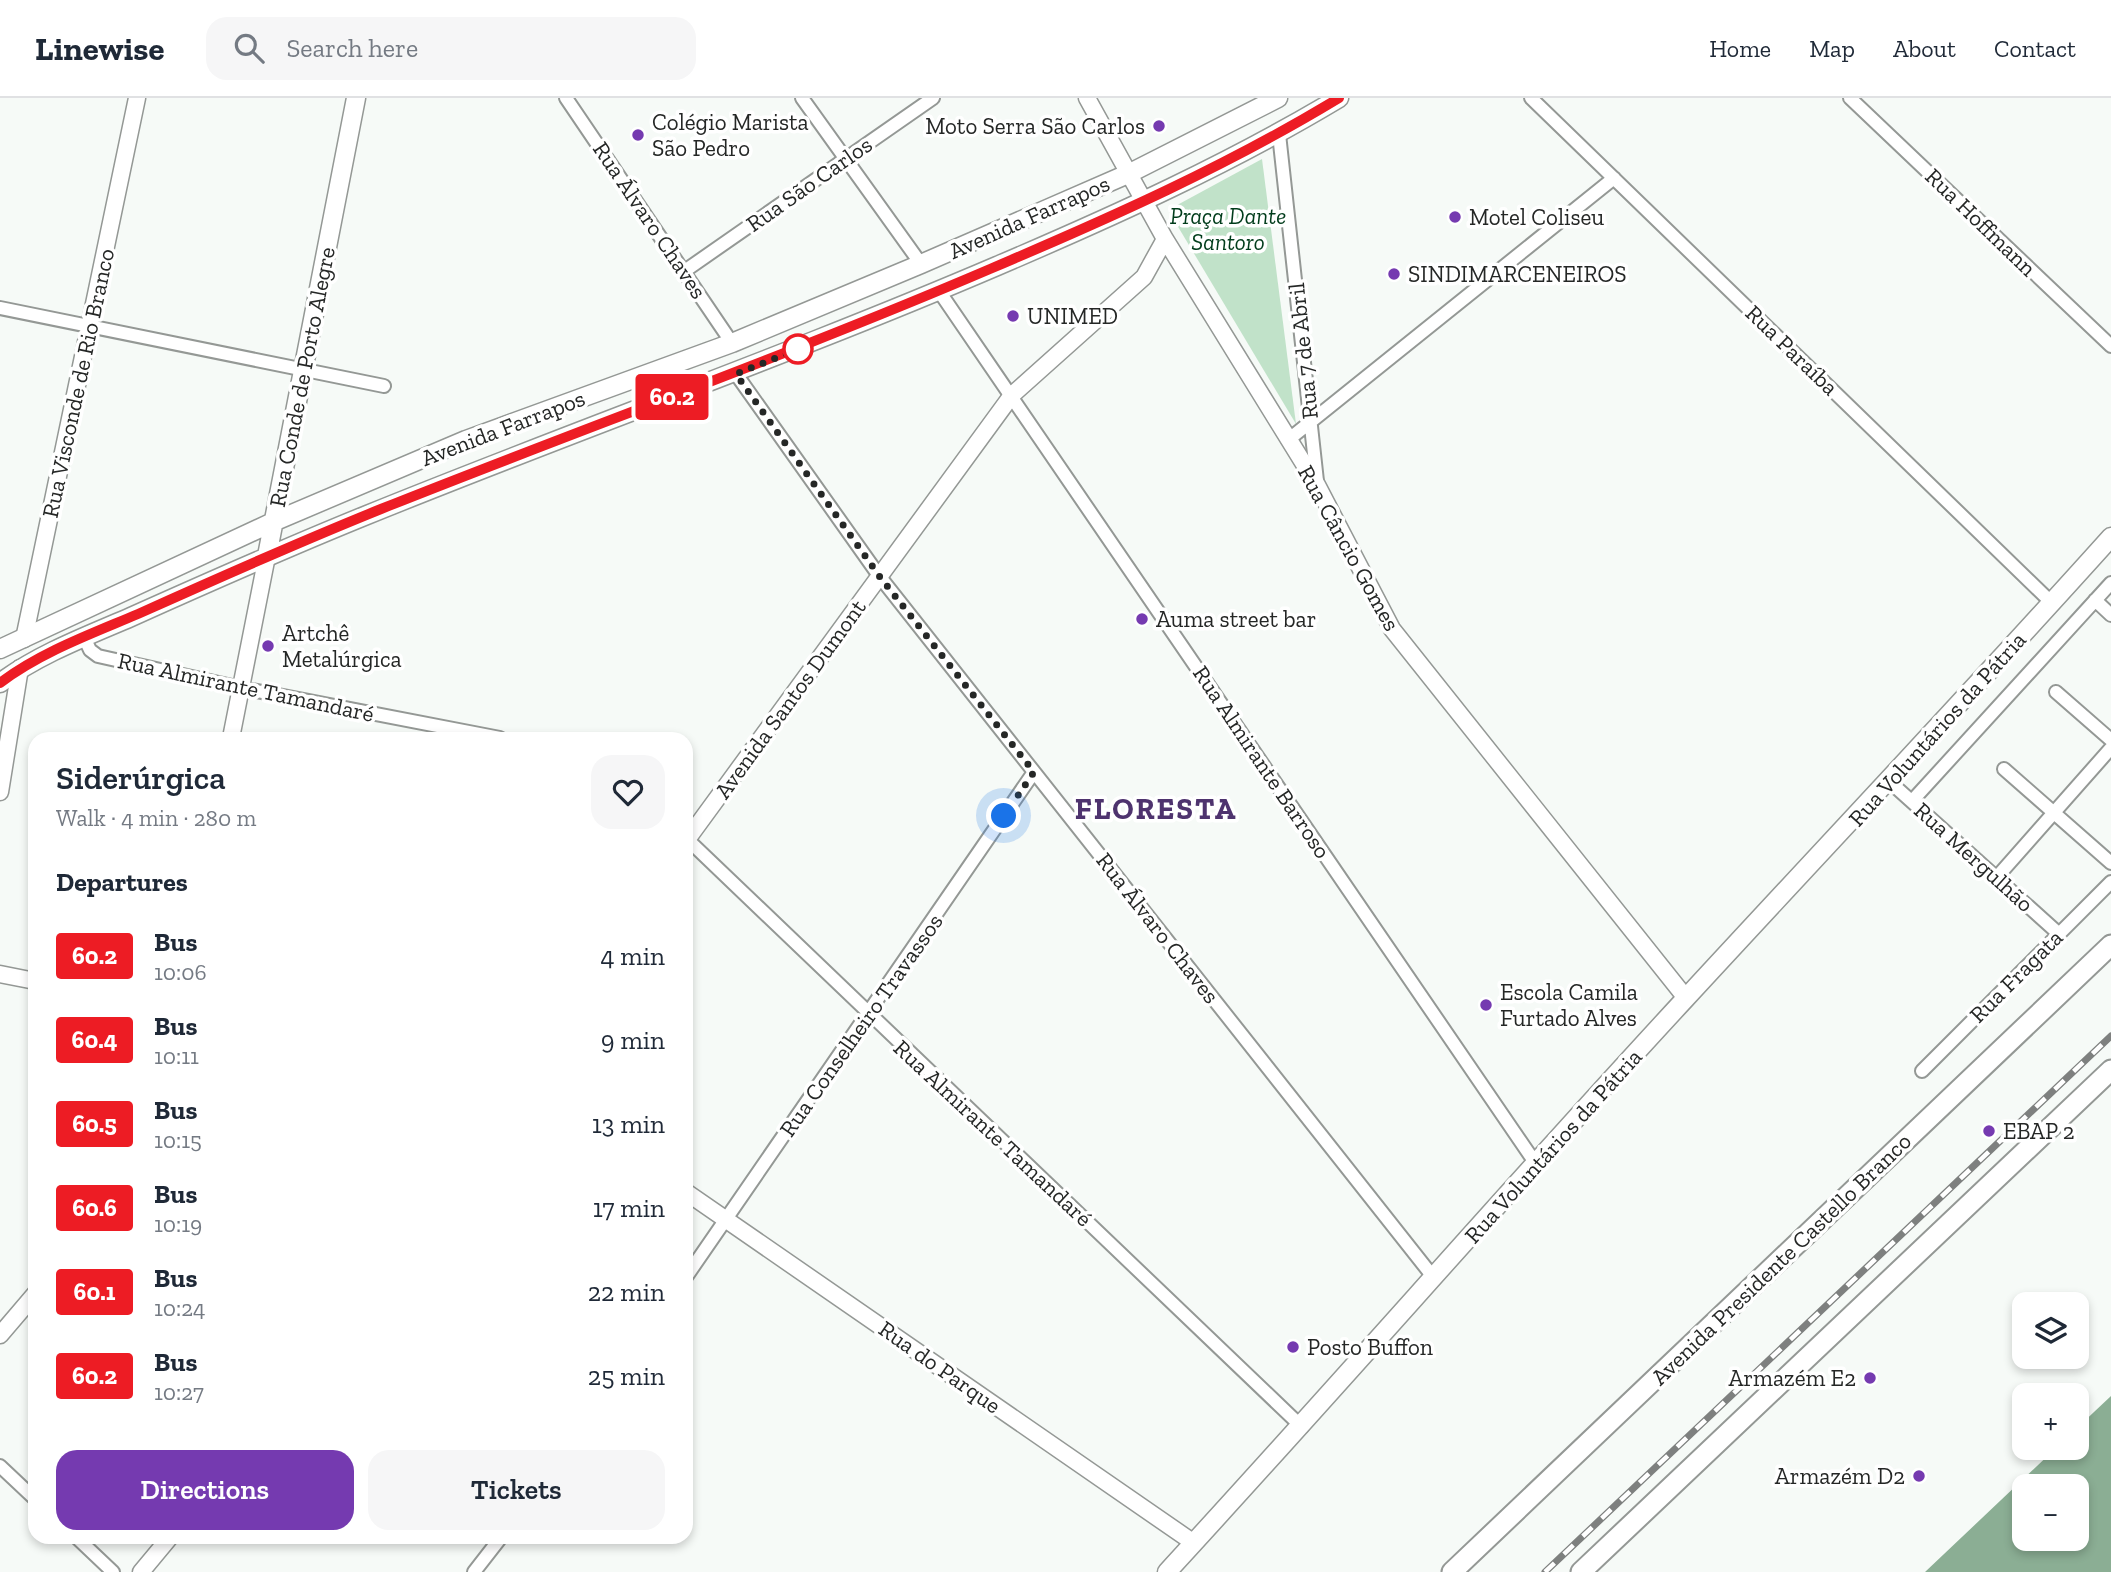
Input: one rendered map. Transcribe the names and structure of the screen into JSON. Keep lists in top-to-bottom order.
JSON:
{
  "streets": {
    "main road": [
      "Avenida Farrapos",
      "Rua Conde de Porto Alegre",
      "Rua Visconde de Rio Branco",
      "Rua Voluntários da Pátria",
      "Avenida Presidente Castello Branco"
    ],
    "street": [
      "Rua São Carlos",
      "Rua Álvaro Chaves",
      "Rua Hoffmann",
      "Rua Paraíba",
      "Rua 7 de Abril",
      "Rua Câncio Gomes",
      "Rua Almirante Tamandaré",
      "Avenida Santos Dumont",
      "Rua Almirante Barroso",
      "Rua Mergulhão",
      "Rua Fragata",
      "Rua Conselheiro Travassos",
      "Rua do Parque"
    ]
  },
  "crossings": [
    ["Rua São Carlos", "Rua Álvaro Chaves"],
    ["Avenida Farrapos", "Rua Álvaro Chaves"],
    ["Avenida Farrapos", "Rua 7 de Abril"],
    ["Avenida Farrapos", "Rua Conde de Porto Alegre"],
    ["Avenida Farrapos", "Rua Visconde de Rio Branco"],
    ["Avenida Farrapos", "Rua Câncio Gomes"],
    ["Avenida Farrapos", "Rua Almirante Tamandaré"],
    ["Avenida Farrapos", "Rua Almirante Barroso"],
    ["Rua Álvaro Chaves", "Avenida Santos Dumont"],
    ["Rua Álvaro Chaves", "Rua Voluntários da Pátria"],
    ["Rua Álvaro Chaves", "Rua Conselheiro Travassos"],
    ["Rua Paraíba", "Rua Voluntários da Pátria"],
    ["Rua 7 de Abril", "Rua Câncio Gomes"],
    ["Rua Conde de Porto Alegre", "Rua Almirante Tamandaré"],
    ["Rua Câncio Gomes", "Avenida Santos Dumont"],
    ["Rua Câncio Gomes", "Rua Voluntários da Pátria"],
    ["Rua Almirante Tamandaré", "Rua Voluntários da Pátria"],
    ["Rua Almirante Tamandaré", "Rua Conselheiro Travassos"],
    ["Avenida Santos Dumont", "Rua Almirante Barroso"],
    ["Rua Voluntários da Pátria", "Rua Almirante Barroso"],
    ["Rua Voluntários da Pátria", "Rua Mergulhão"],
    ["Rua Voluntários da Pátria", "Rua do Parque"],
    ["Rua Mergulhão", "Rua Fragata"],
    ["Rua Conselheiro Travassos", "Rua do Parque"]
  ],
  "districts": ["FLORESTA"],
  "parks": ["Praça Dante Santoro"],
  "places": [
    "Moto Serra São Carlos",
    "Colégio Marista São Pedro",
    "Motel Coliseu",
    "SINDIMARCENEIROS",
    "UNIMED",
    "Auma street bar",
    "Artchê Metalúrgica",
    "Escola Camila Furtado Alves",
    "EBAP 2",
    "Posto Buffon",
    "Armazém E2",
    "Armazém D2"
  ],
  "lines": ["bus line 60.2"],
  "page": {
    "header": "Linewise",
    "search": "Search here",
    "nav": [
      "Home",
      "Map",
      "About",
      "Contact"
    ],
    "on_map": "60.2",
    "heading": [
      ["Siderúrgica", "Walk · 4 min · 280 m"],
      "Departures"
    ],
    "list": [
      {
        "mark": "60.2",
        "name": "Bus",
        "note": "10:06",
        "value": "4 min"
      },
      {
        "mark": "60.4",
        "name": "Bus",
        "note": "10:11",
        "value": "9 min"
      },
      {
        "mark": "60.5",
        "name": "Bus",
        "note": "10:15",
        "value": "13 min"
      },
      {
        "mark": "60.6",
        "name": "Bus",
        "note": "10:19",
        "value": "17 min"
      },
      {
        "mark": "60.1",
        "name": "Bus",
        "note": "10:24",
        "value": "22 min"
      },
      {
        "mark": "60.2",
        "name": "Bus",
        "note": "10:27",
        "value": "25 min"
      }
    ],
    "map_buttons": ["+", "−"],
    "buttons": ["Directions", "Tickets"]
  }
}
